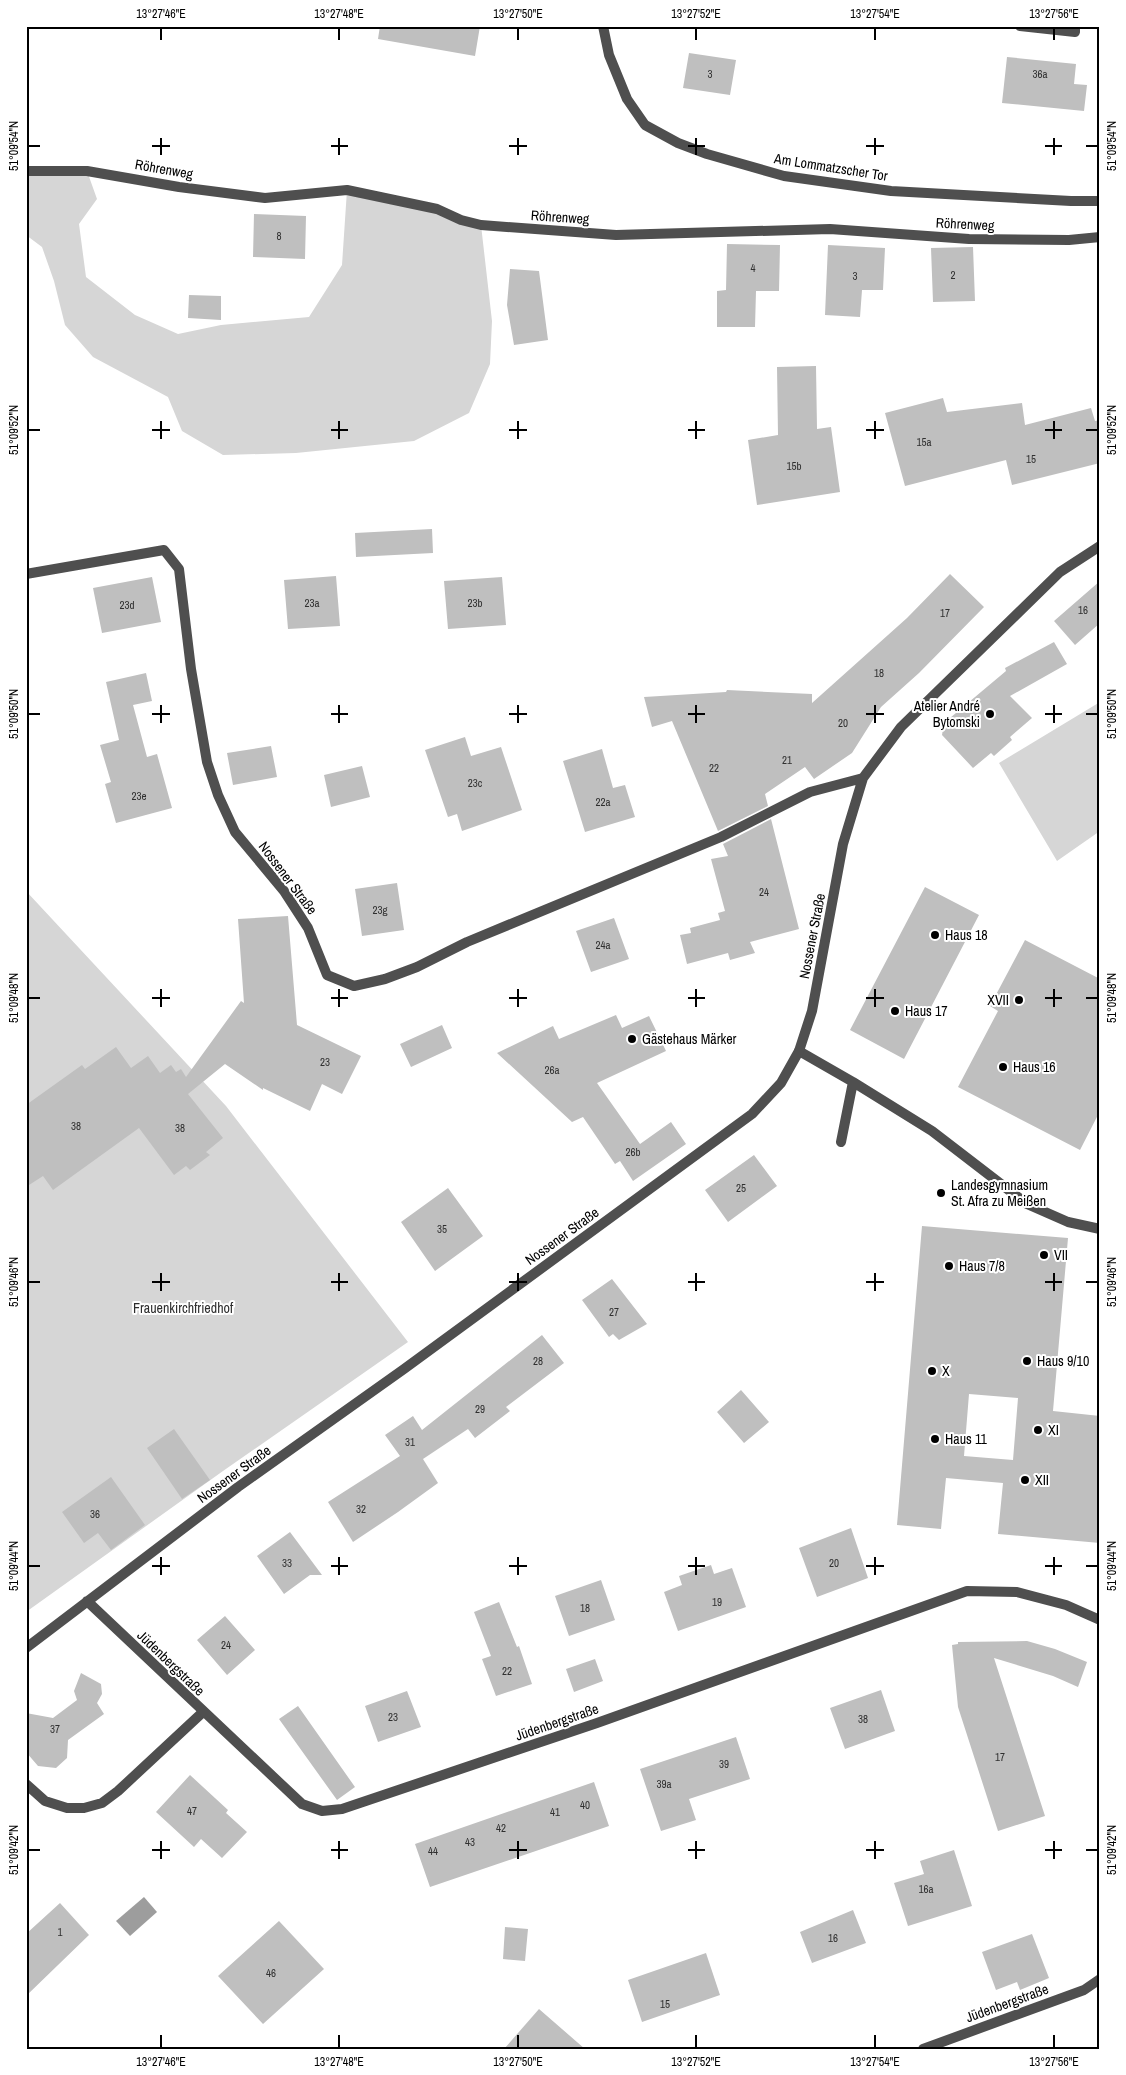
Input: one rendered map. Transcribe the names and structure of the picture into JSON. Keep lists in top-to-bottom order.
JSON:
{
  "streets": {
    "street": [
      "Am Lommatzscher Tor",
      "Röhrenweg",
      "Nossener Straße",
      "Jüdenbergstraße"
    ]
  },
  "crossings": [
    ["Nossener Straße", "Jüdenbergstraße"]
  ],
  "parks": ["Frauenkirchfriedhof"],
  "places": [
    "Atelier André Bytomski",
    "Haus 18",
    "XVII",
    "Haus 17",
    "Gästehaus Märker",
    "Haus 16",
    "Landesgymnasium St. Afra zu Meißen",
    "VII",
    "Haus 7/8",
    "Haus 9/10",
    "X",
    "XI",
    "Haus 11",
    "XII"
  ],
  "house_numbers": [
    "3",
    "36a",
    "8",
    "4",
    "2",
    "3",
    "15a",
    "15",
    "15b",
    "23a",
    "23b",
    "23d",
    "16",
    "17",
    "18",
    "20",
    "21",
    "22",
    "23c",
    "23e",
    "22a",
    "24",
    "23g",
    "24a",
    "23",
    "26a",
    "38",
    "38",
    "26b",
    "25",
    "35",
    "27",
    "28",
    "29",
    "31",
    "32",
    "36",
    "33",
    "20",
    "19",
    "18",
    "24",
    "22",
    "23",
    "38",
    "37",
    "17",
    "39",
    "39a",
    "40",
    "47",
    "41",
    "42",
    "43",
    "44",
    "16a",
    "1",
    "16",
    "46",
    "15"
  ],
  "coordinates": [
    "13°27'46\"E",
    "13°27'48\"E",
    "13°27'50\"E",
    "13°27'52\"E",
    "13°27'54\"E",
    "13°27'56\"E",
    "51°09'54\"N",
    "51°09'52\"N",
    "51°09'50\"N",
    "51°09'48\"N",
    "51°09'46\"N",
    "51°09'44\"N",
    "51°09'42\"N"
  ]
}
